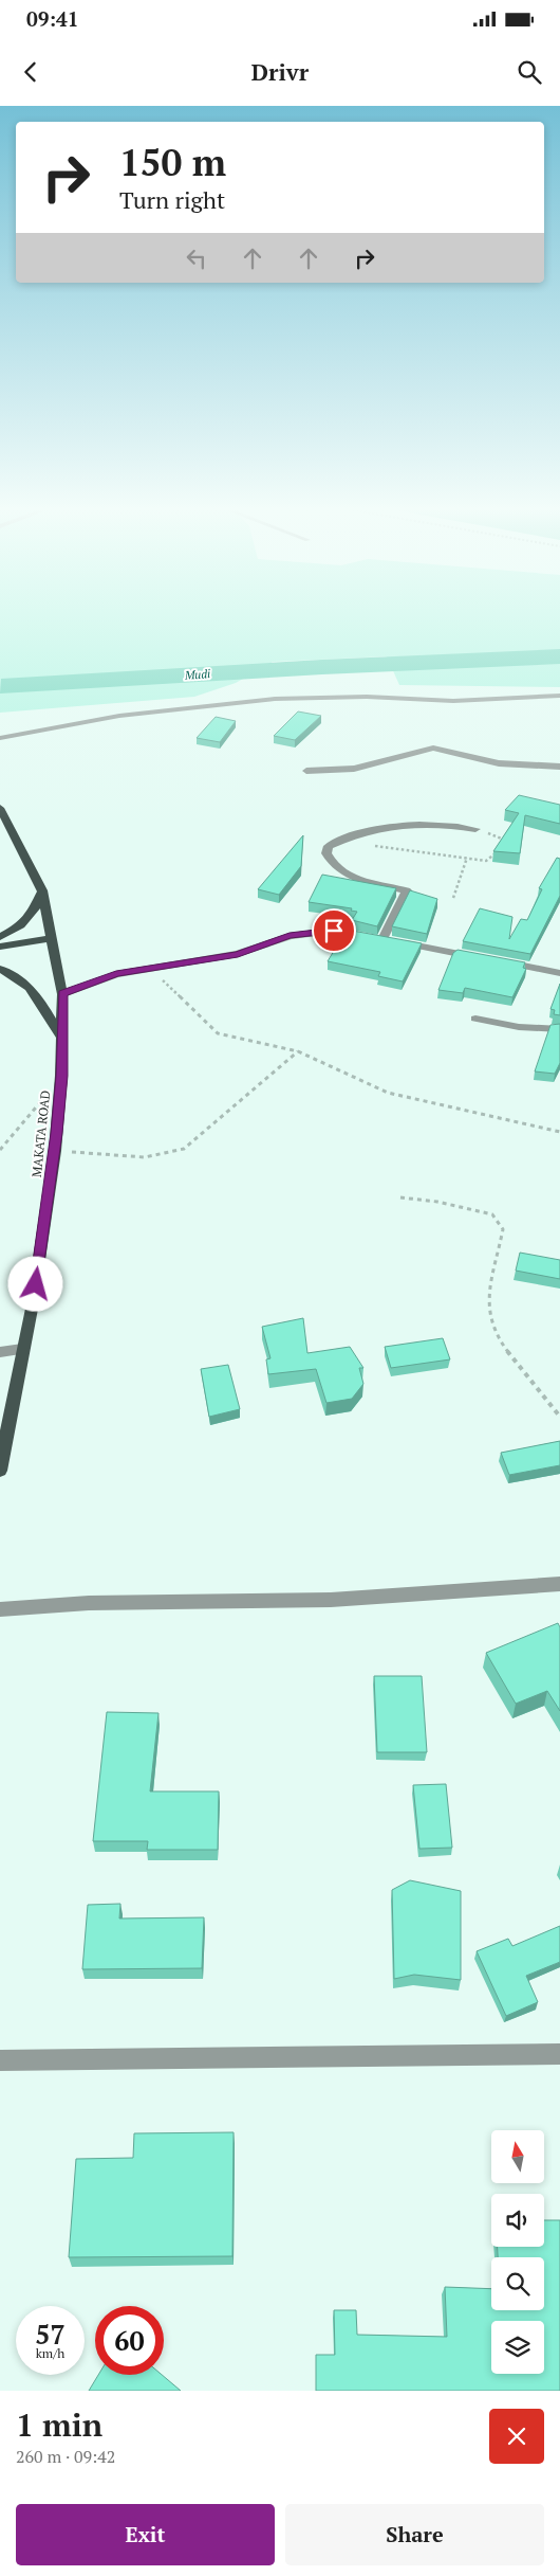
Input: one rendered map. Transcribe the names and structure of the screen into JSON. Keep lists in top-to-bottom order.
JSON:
{
  "streets": {
    "main road": ["MAKATA ROAD"]
  },
  "water": ["Mudi"],
  "north": "top",
  "page": {
    "status": "09:41",
    "header": "Drivr",
    "turn": ["150 m", "Turn right"],
    "speed": "57 km/h",
    "limit": "60",
    "heading": ["1 min", "260 m · 09:42"],
    "buttons": ["Exit", "Share"]
  }
}
